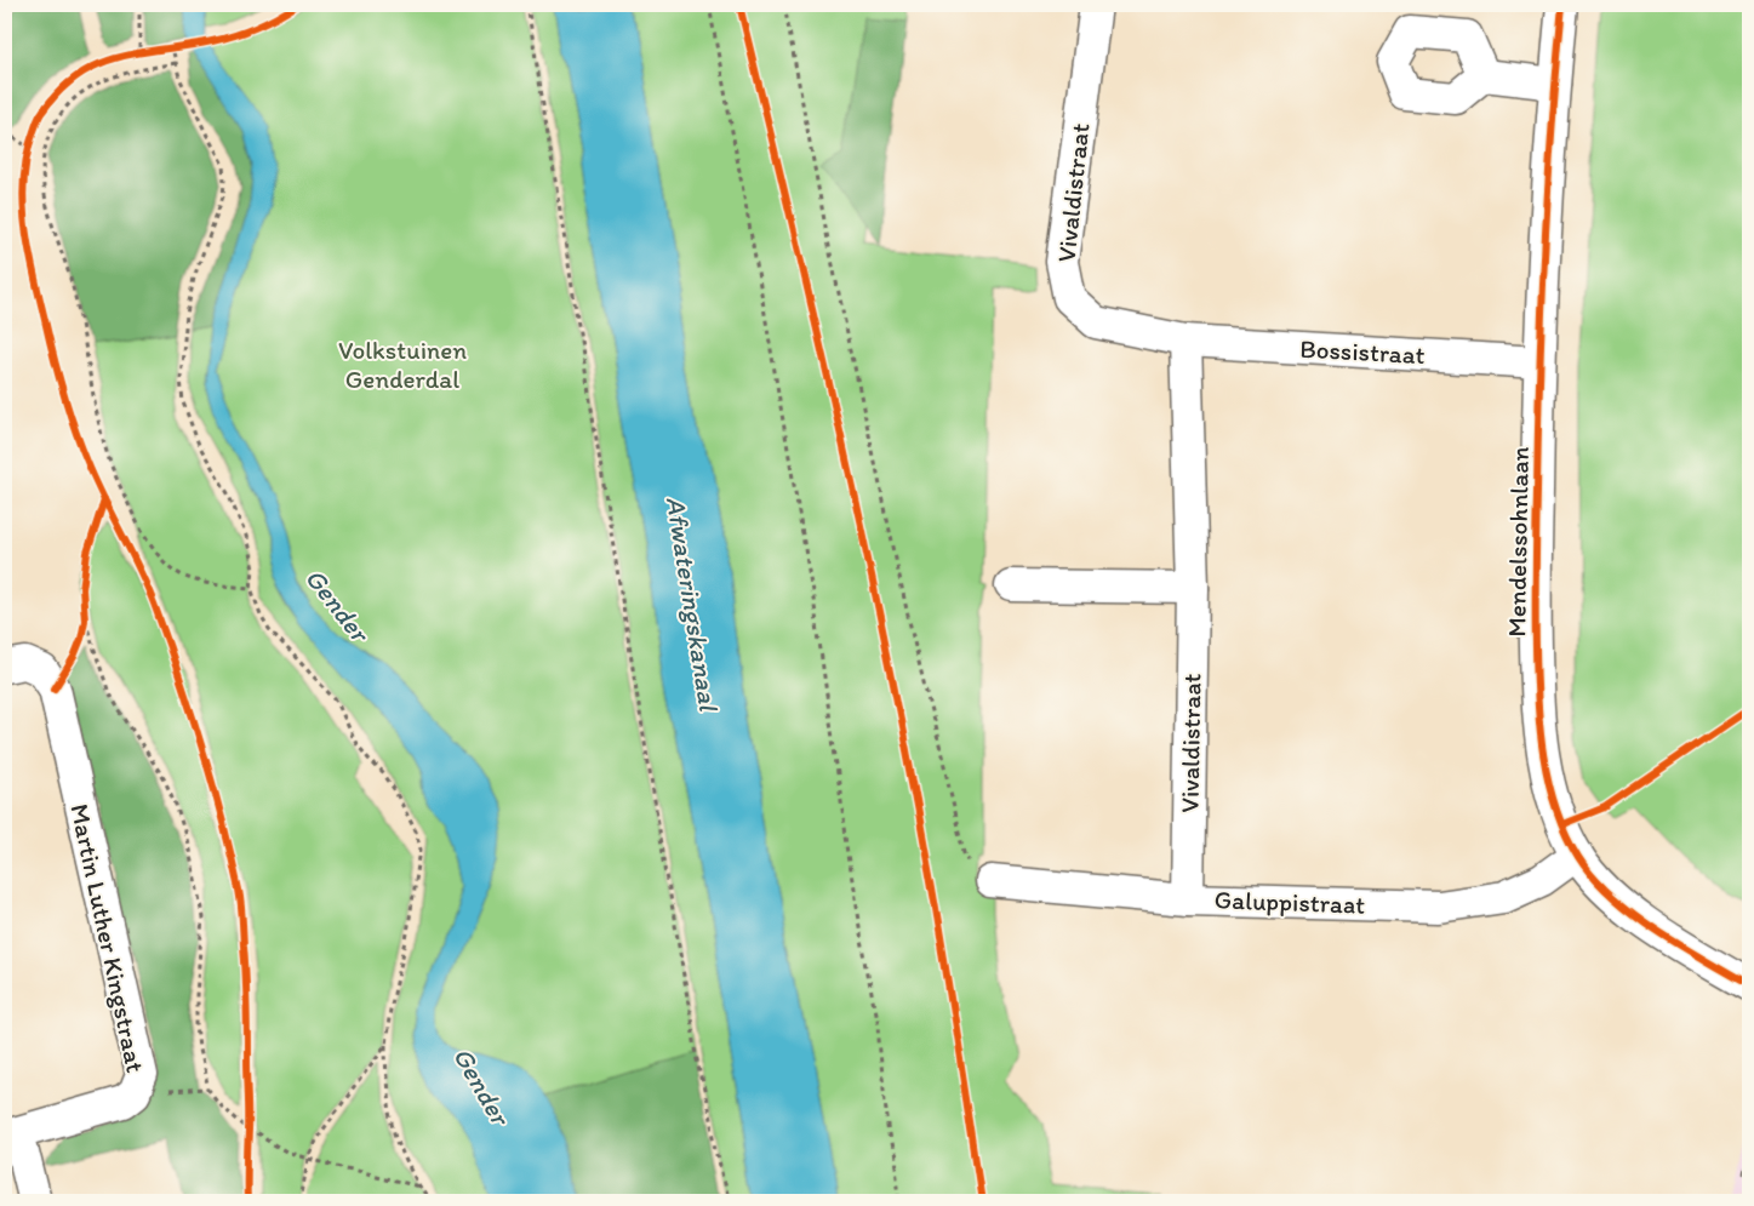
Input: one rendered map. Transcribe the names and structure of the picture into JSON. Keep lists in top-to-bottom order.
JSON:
{
  "streets": {
    "street": [
      "Vivaldistraat",
      "Bossistraat",
      "Mendelssohnlaan",
      "Galuppistraat",
      "Martin Luther Kingstraat"
    ]
  },
  "crossings": [
    ["Vivaldistraat", "Bossistraat"],
    ["Vivaldistraat", "Galuppistraat"],
    ["Bossistraat", "Mendelssohnlaan"],
    ["Mendelssohnlaan", "Galuppistraat"]
  ],
  "water": ["Afwateringskanaal", "Gender"],
  "parks": ["Volkstuinen Genderdal"]
}
